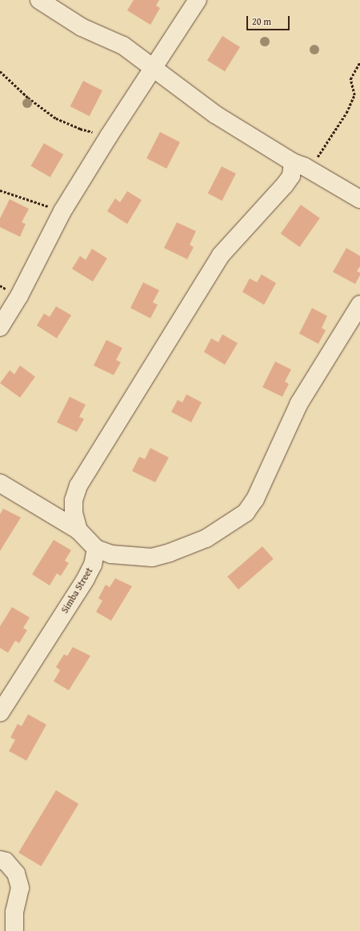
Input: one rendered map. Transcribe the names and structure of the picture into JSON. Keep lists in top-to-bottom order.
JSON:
{
  "streets": {
    "street": ["Simba Street"]
  },
  "scale_bar": "20 m"
}
